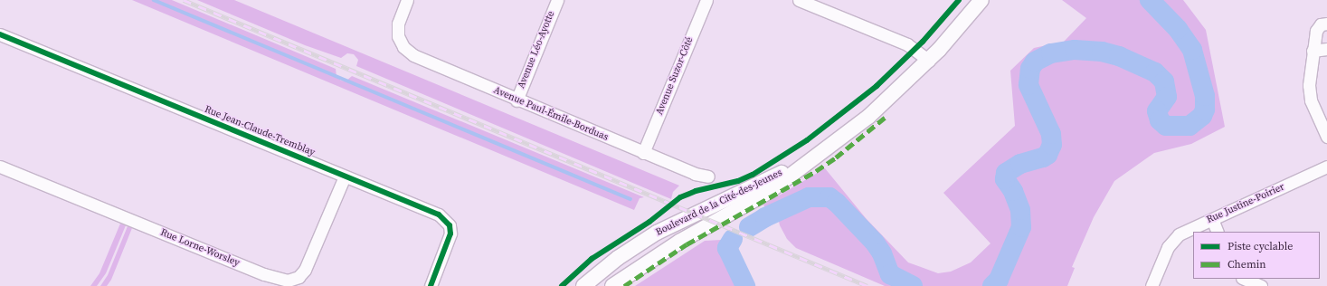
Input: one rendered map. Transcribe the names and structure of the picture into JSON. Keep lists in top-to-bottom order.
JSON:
{
  "streets": {
    "main road": ["Boulevard de la Cité-des-Jeunes"],
    "street": [
      "Avenue Léo-Ayotte",
      "Avenue Suzor-Côté",
      "Avenue Paul-Émile-Borduas",
      "Rue Jean-Claude-Tremblay",
      "Rue Justine-Poirier",
      "Rue Lorne-Worsley"
    ]
  },
  "crossings": [
    ["Avenue Léo-Ayotte", "Avenue Paul-Émile-Borduas"],
    ["Avenue Suzor-Côté", "Avenue Paul-Émile-Borduas"],
    ["Rue Jean-Claude-Tremblay", "Rue Lorne-Worsley"]
  ],
  "legend": ["Piste cyclable", "Chemin"]
}
